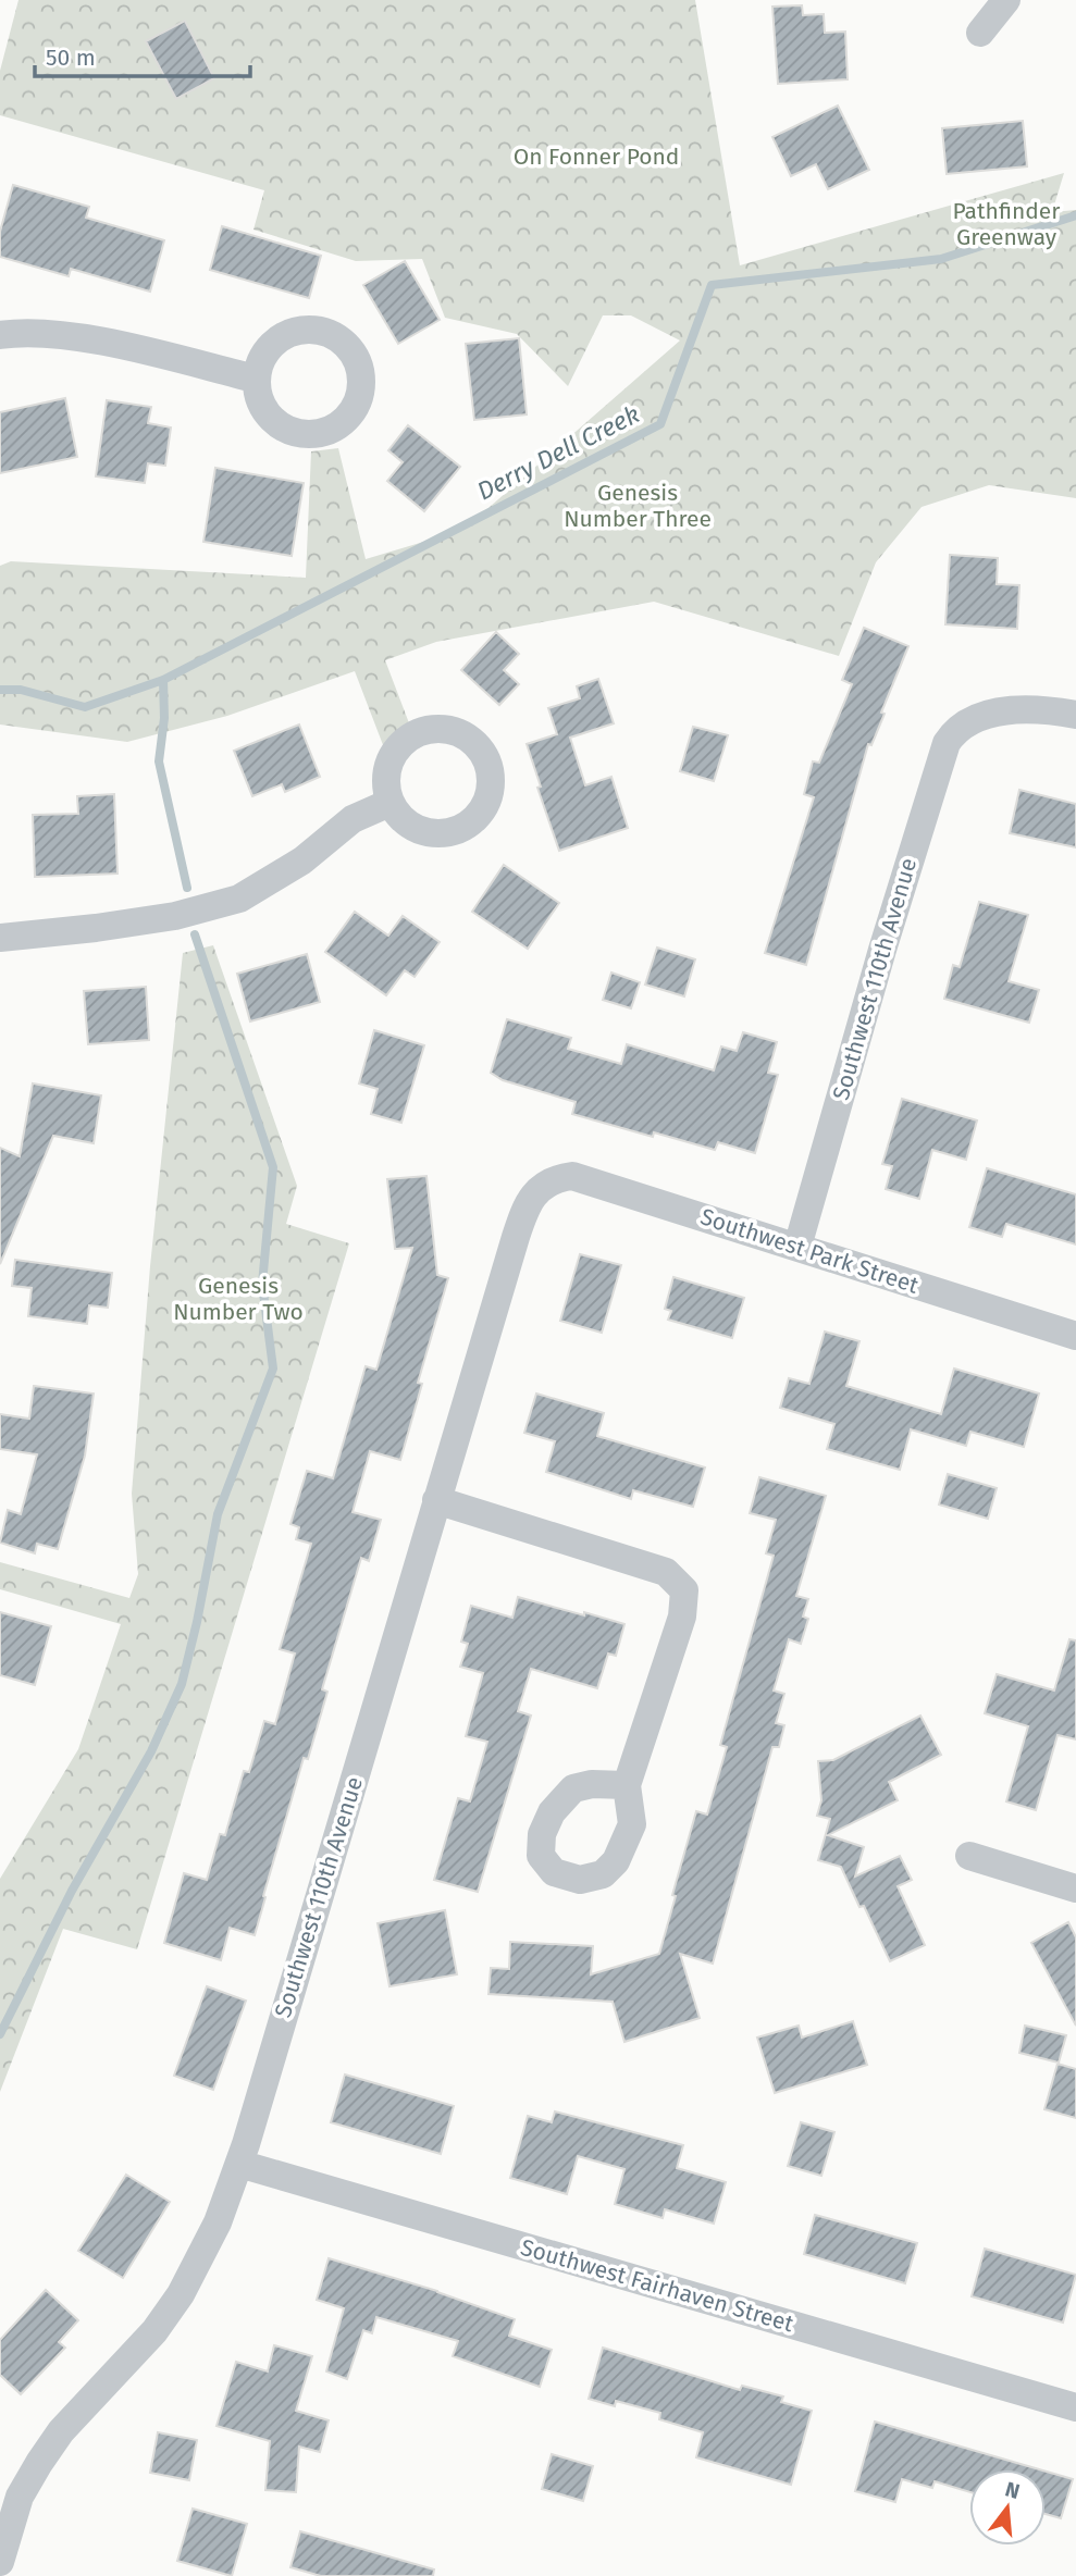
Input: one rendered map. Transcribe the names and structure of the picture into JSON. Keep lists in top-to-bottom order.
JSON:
{
  "streets": {
    "street": ["Southwest 110th Avenue", "Southwest Park Street", "Southwest Fairhaven Street"]
  },
  "crossings": [
    ["Southwest 110th Avenue", "Southwest Park Street"],
    ["Southwest 110th Avenue", "Southwest Fairhaven Street"]
  ],
  "water": ["Derry Dell Creek"],
  "parks": [
    "On Fonner Pond",
    "Pathfinder Greenway",
    "Genesis Number Three",
    "Genesis Number Two"
  ],
  "scale_bar": "50 m",
  "north": "top"
}
